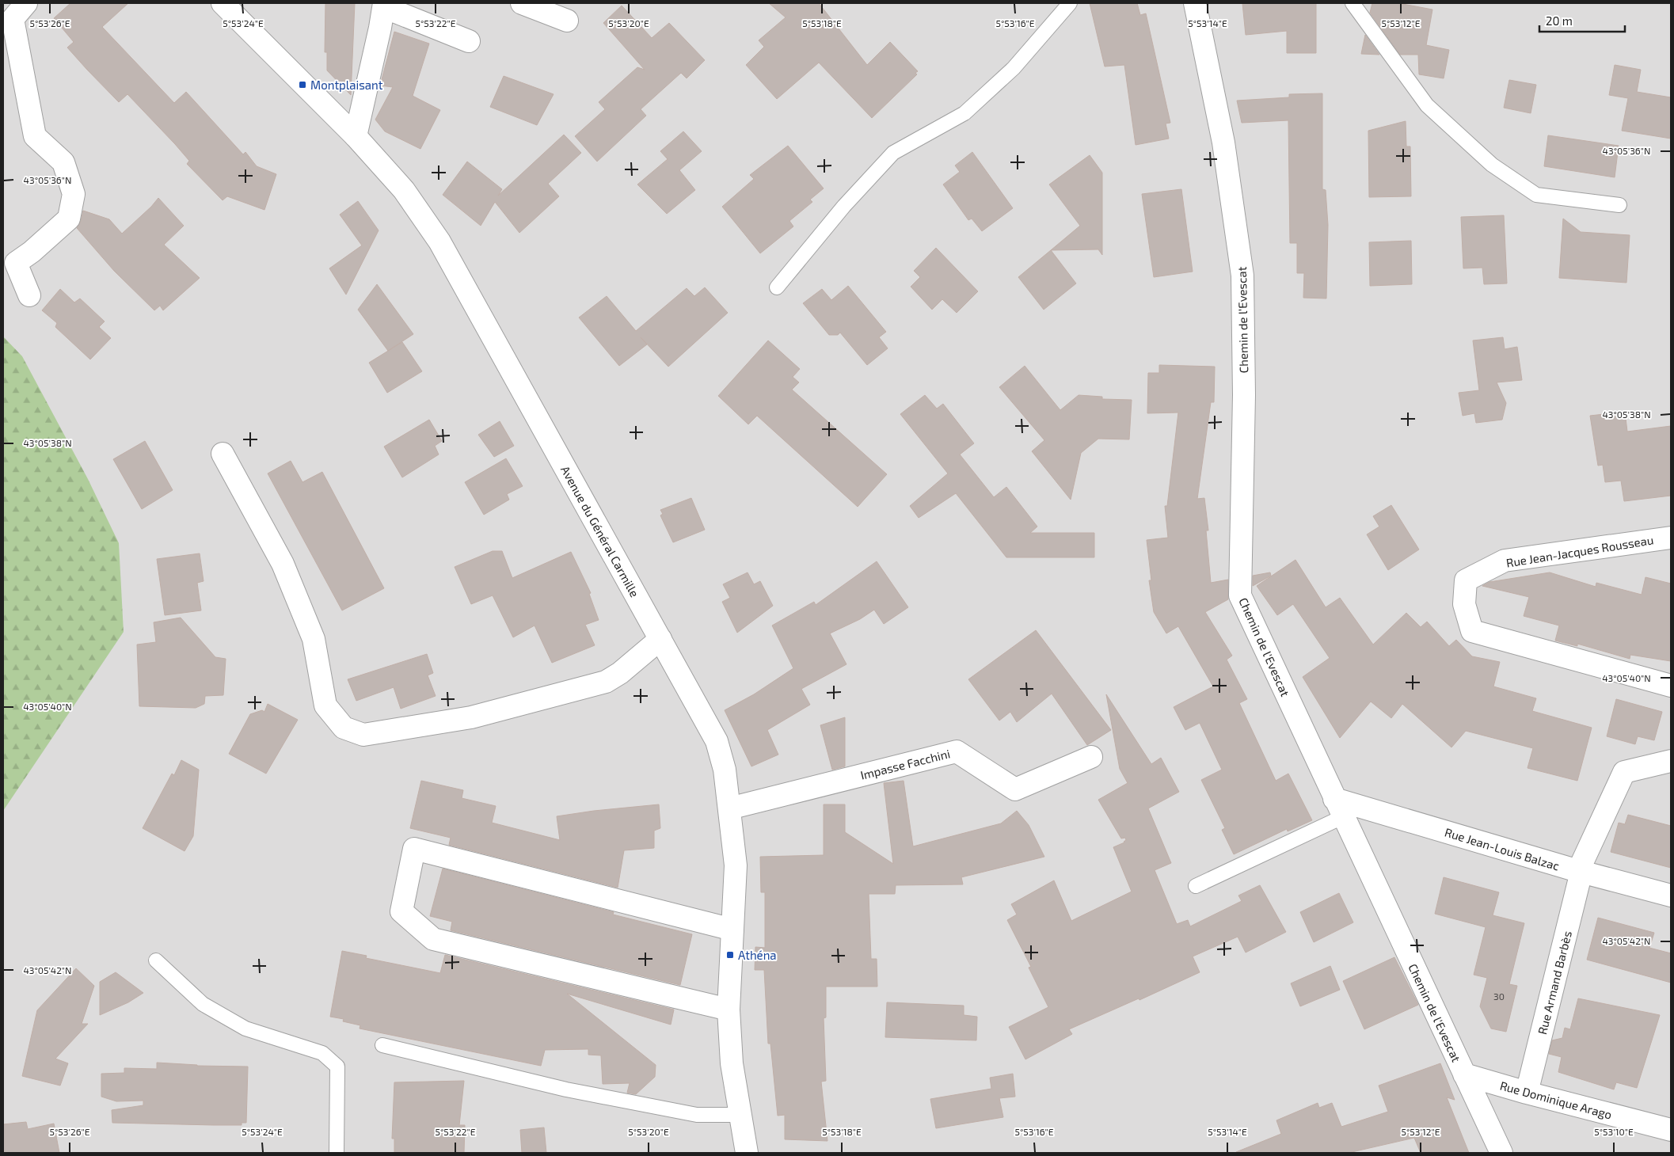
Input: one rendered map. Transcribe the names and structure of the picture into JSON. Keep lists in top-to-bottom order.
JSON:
{
  "streets": {
    "street": [
      "Chemin de l'Evescat",
      "Avenue du Général Carmille",
      "Rue Jean-Jacques Rousseau",
      "Impasse Facchini",
      "Rue Jean-Louis Balzac",
      "Rue Armand Barbès",
      "Rue Dominique Arago"
    ]
  },
  "crossings": [
    ["Chemin de l'Evescat", "Rue Jean-Louis Balzac"],
    ["Chemin de l'Evescat", "Rue Dominique Arago"],
    ["Avenue du Général Carmille", "Impasse Facchini"],
    ["Rue Jean-Louis Balzac", "Rue Armand Barbès"],
    ["Rue Armand Barbès", "Rue Dominique Arago"]
  ],
  "places": {
    "transit": ["Montplaisant", "Athéna"]
  },
  "house_numbers": ["30"],
  "scale_bar": "20 m",
  "coordinates": [
    "5°53'26\"E",
    "5°53'24\"E",
    "5°53'22\"E",
    "5°53'20\"E",
    "5°53'18\"E",
    "5°53'16\"E",
    "5°53'14\"E",
    "5°53'12\"E",
    "43°05'36\"N",
    "43°05'38\"N",
    "43°05'40\"N",
    "43°05'42\"N",
    "5°53'10\"E"
  ]
}
